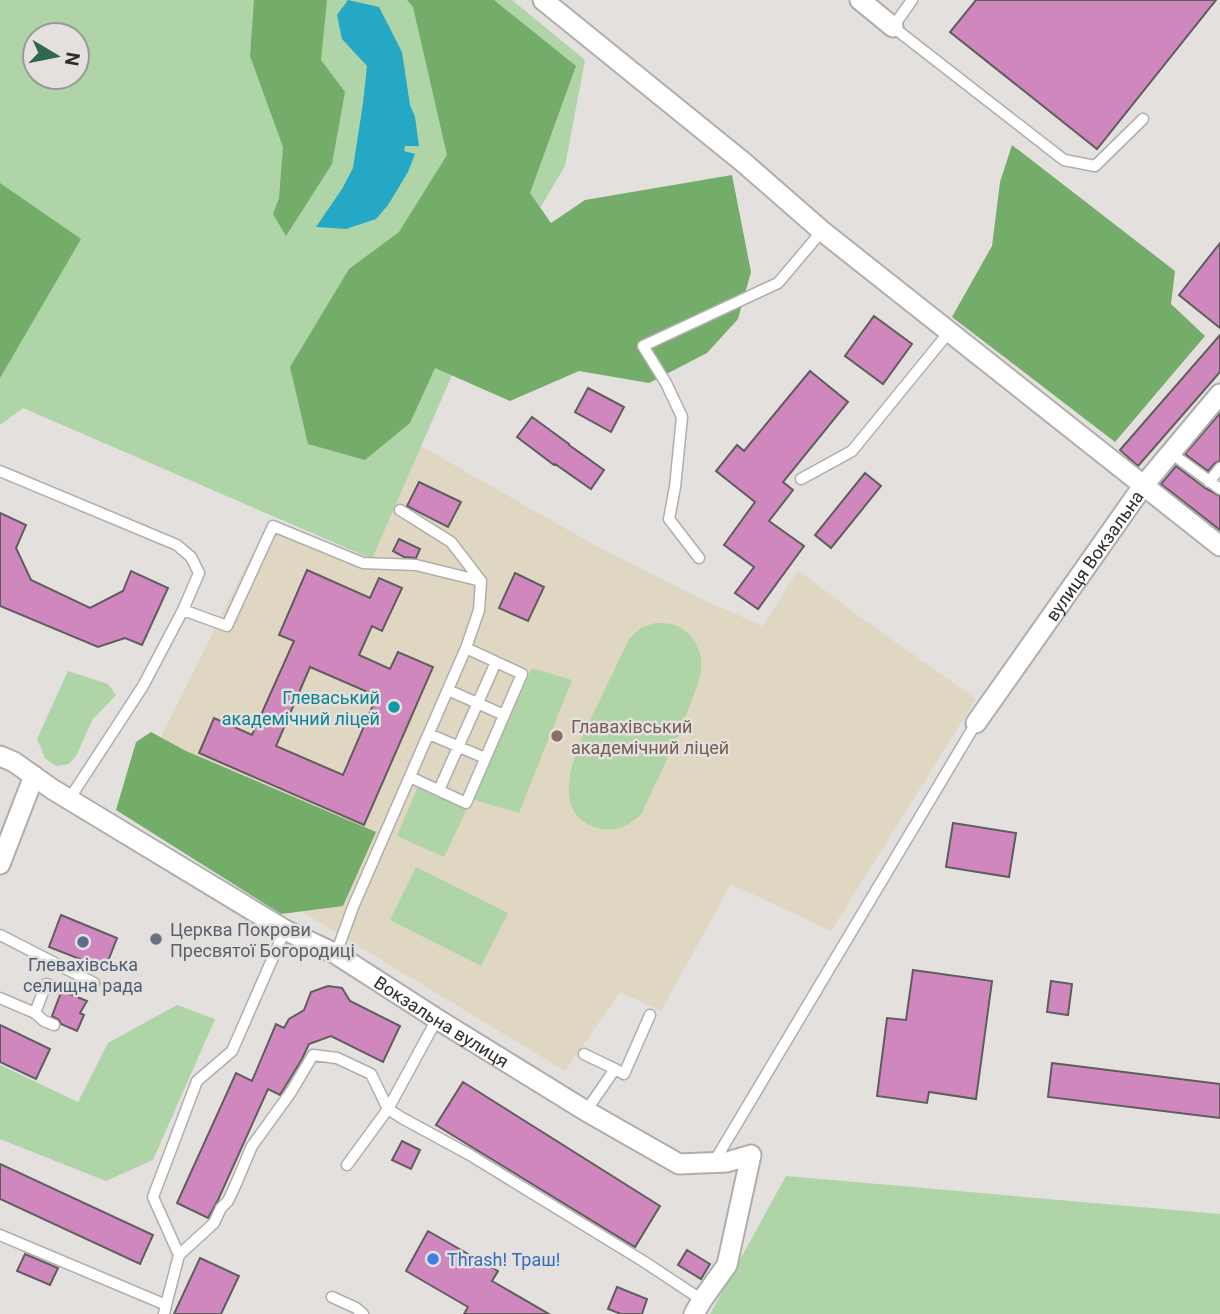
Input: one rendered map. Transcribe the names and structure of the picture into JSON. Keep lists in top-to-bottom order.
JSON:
{
  "streets": {
    "street": ["вулиця Вокзальна", "Вокзальна вулиця"]
  },
  "places": [
    "Глеваський академічний ліцей",
    "Главахівський академічний ліцей",
    "Церква Покрови Пресвятої Богородиці",
    "Глевахівська селищна рада",
    "Thrash! Траш!"
  ],
  "north": "right"
}
